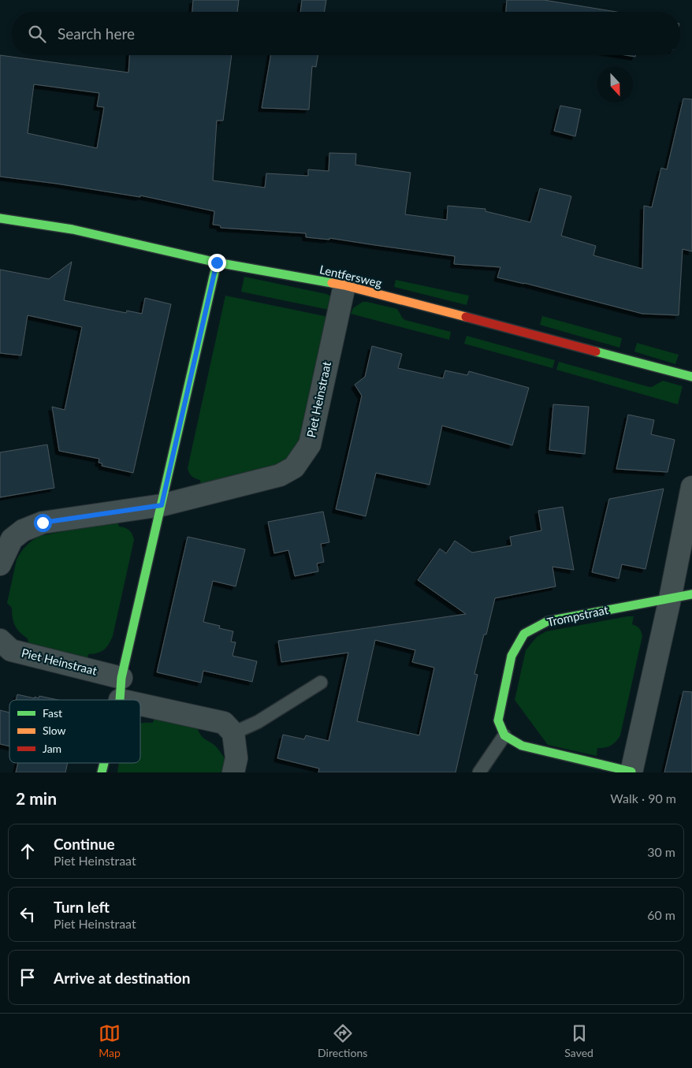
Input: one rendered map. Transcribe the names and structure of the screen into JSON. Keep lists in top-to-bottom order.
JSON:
{
  "streets": {
    "street": ["Lentfersweg", "Piet Heinstraat", "Trompstraat"]
  },
  "crossings": [
    ["Lentfersweg", "Piet Heinstraat"]
  ],
  "legend": ["Fast", "Slow", "Jam"],
  "north": "bottom",
  "page": {
    "search": "Search here",
    "heading": ["2 min", "Walk · 90 m"],
    "list": [
      ["Continue", "Piet Heinstraat", "30 m"],
      ["Turn left", "Piet Heinstraat", "60 m"],
      "Arrive at destination"
    ],
    "nav": ["Map", "Directions", "Saved"]
  }
}
